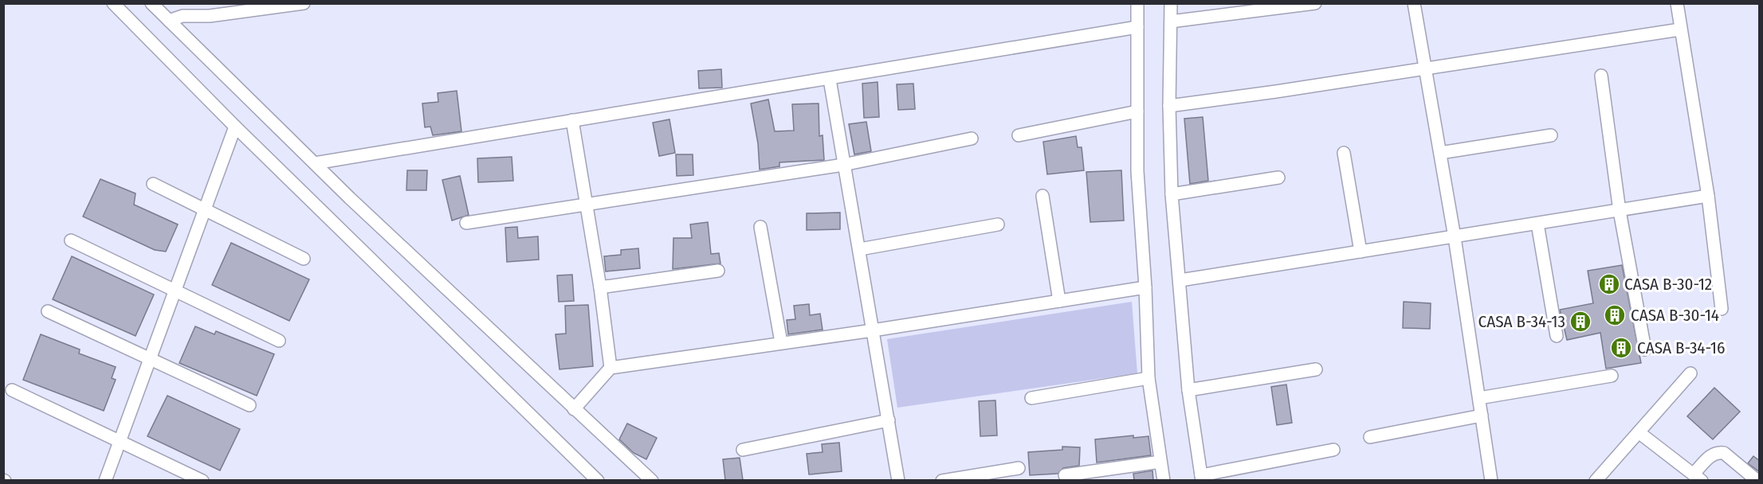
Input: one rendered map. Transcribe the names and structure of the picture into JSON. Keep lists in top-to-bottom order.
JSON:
{
  "places": {
    "building": [
      "CASA B-30-12",
      "CASA B-30-14",
      "CASA B-34-13",
      "CASA B-34-16"
    ]
  }
}
